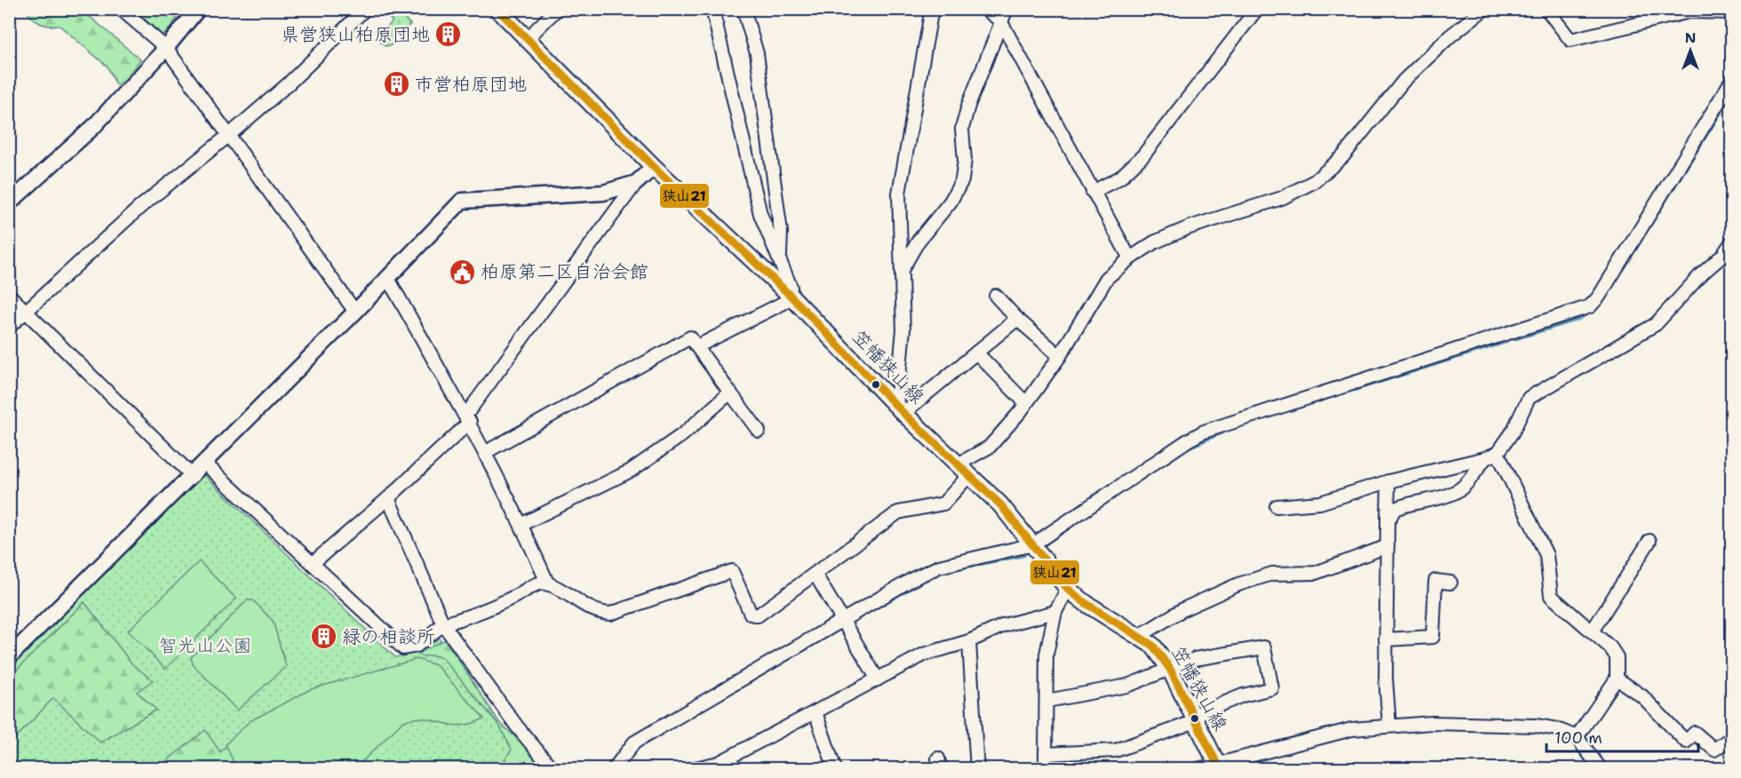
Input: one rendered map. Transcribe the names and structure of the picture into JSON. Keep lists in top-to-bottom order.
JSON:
{
  "streets": {
    "main road": ["笠幡狭山線"]
  },
  "parks": ["智光山公園"],
  "places": {
    "building": ["県営狭山柏原団地", "市営柏原団地", "緑の相談所"],
    "public building": ["柏原第二区自治会館"]
  },
  "lines": ["transit line 狭山21"],
  "scale_bar": "100 m",
  "north": "top"
}
